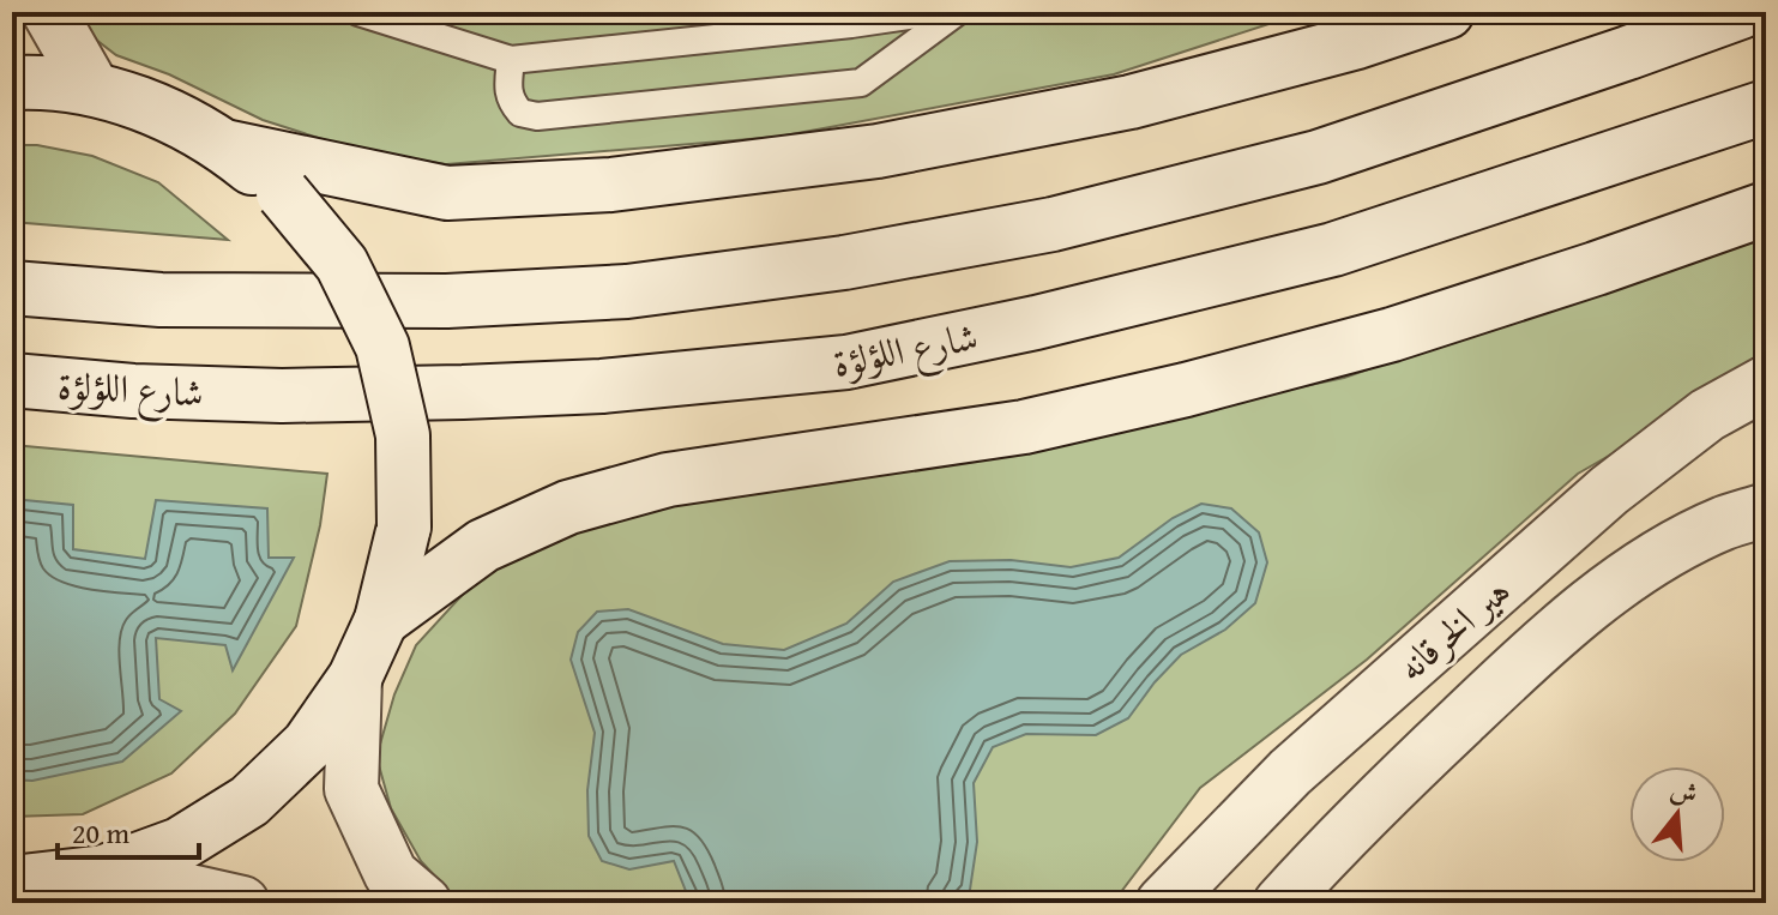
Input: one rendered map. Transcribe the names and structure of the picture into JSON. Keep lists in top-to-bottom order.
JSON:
{
  "streets": {
    "main road": ["شارع اللؤلؤة", "هير الخرقانه"]
  },
  "scale_bar": "20 m",
  "north": "top"
}
